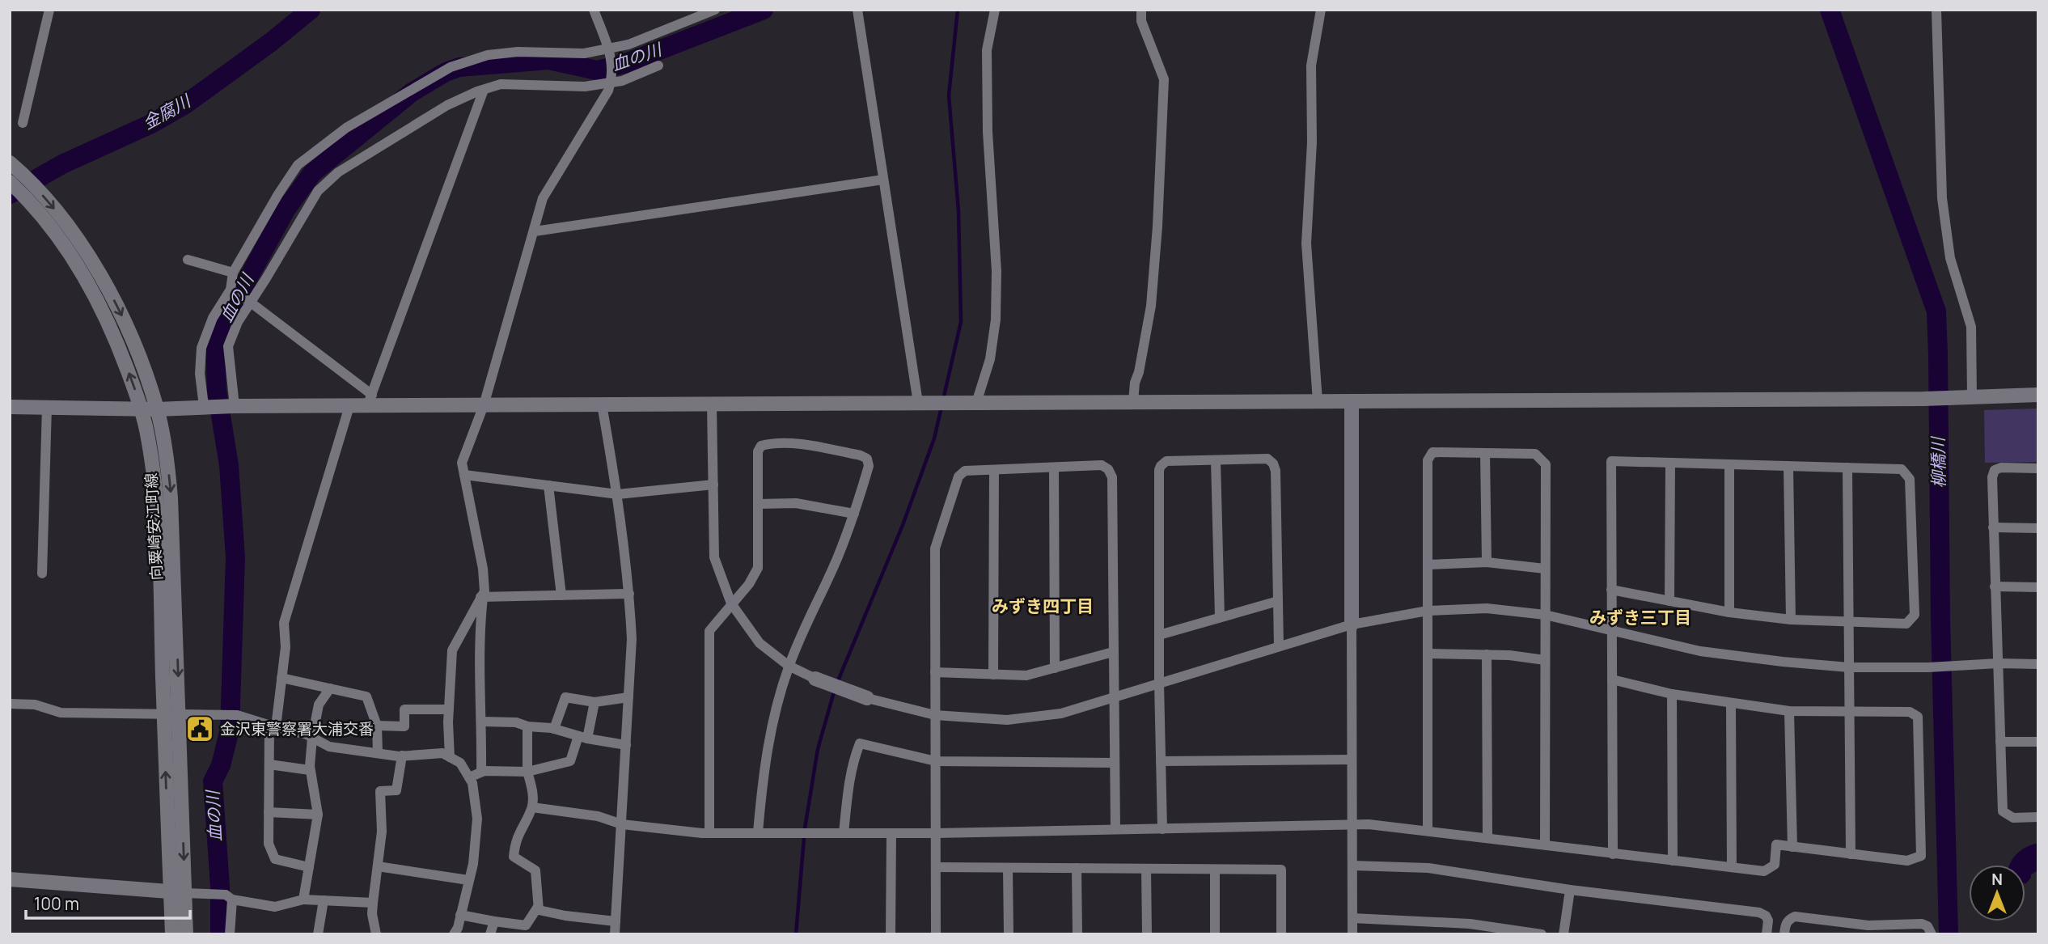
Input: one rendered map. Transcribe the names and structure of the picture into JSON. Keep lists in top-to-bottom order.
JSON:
{
  "streets": {
    "street": ["向粟崎安江町線"]
  },
  "districts": ["みずき四丁目", "みずき三丁目"],
  "water": ["血の川", "金腐川", "柳橋川"],
  "places": {
    "public building": ["金沢東警察署大浦交番"]
  },
  "scale_bar": "100 m",
  "north": "top"
}
